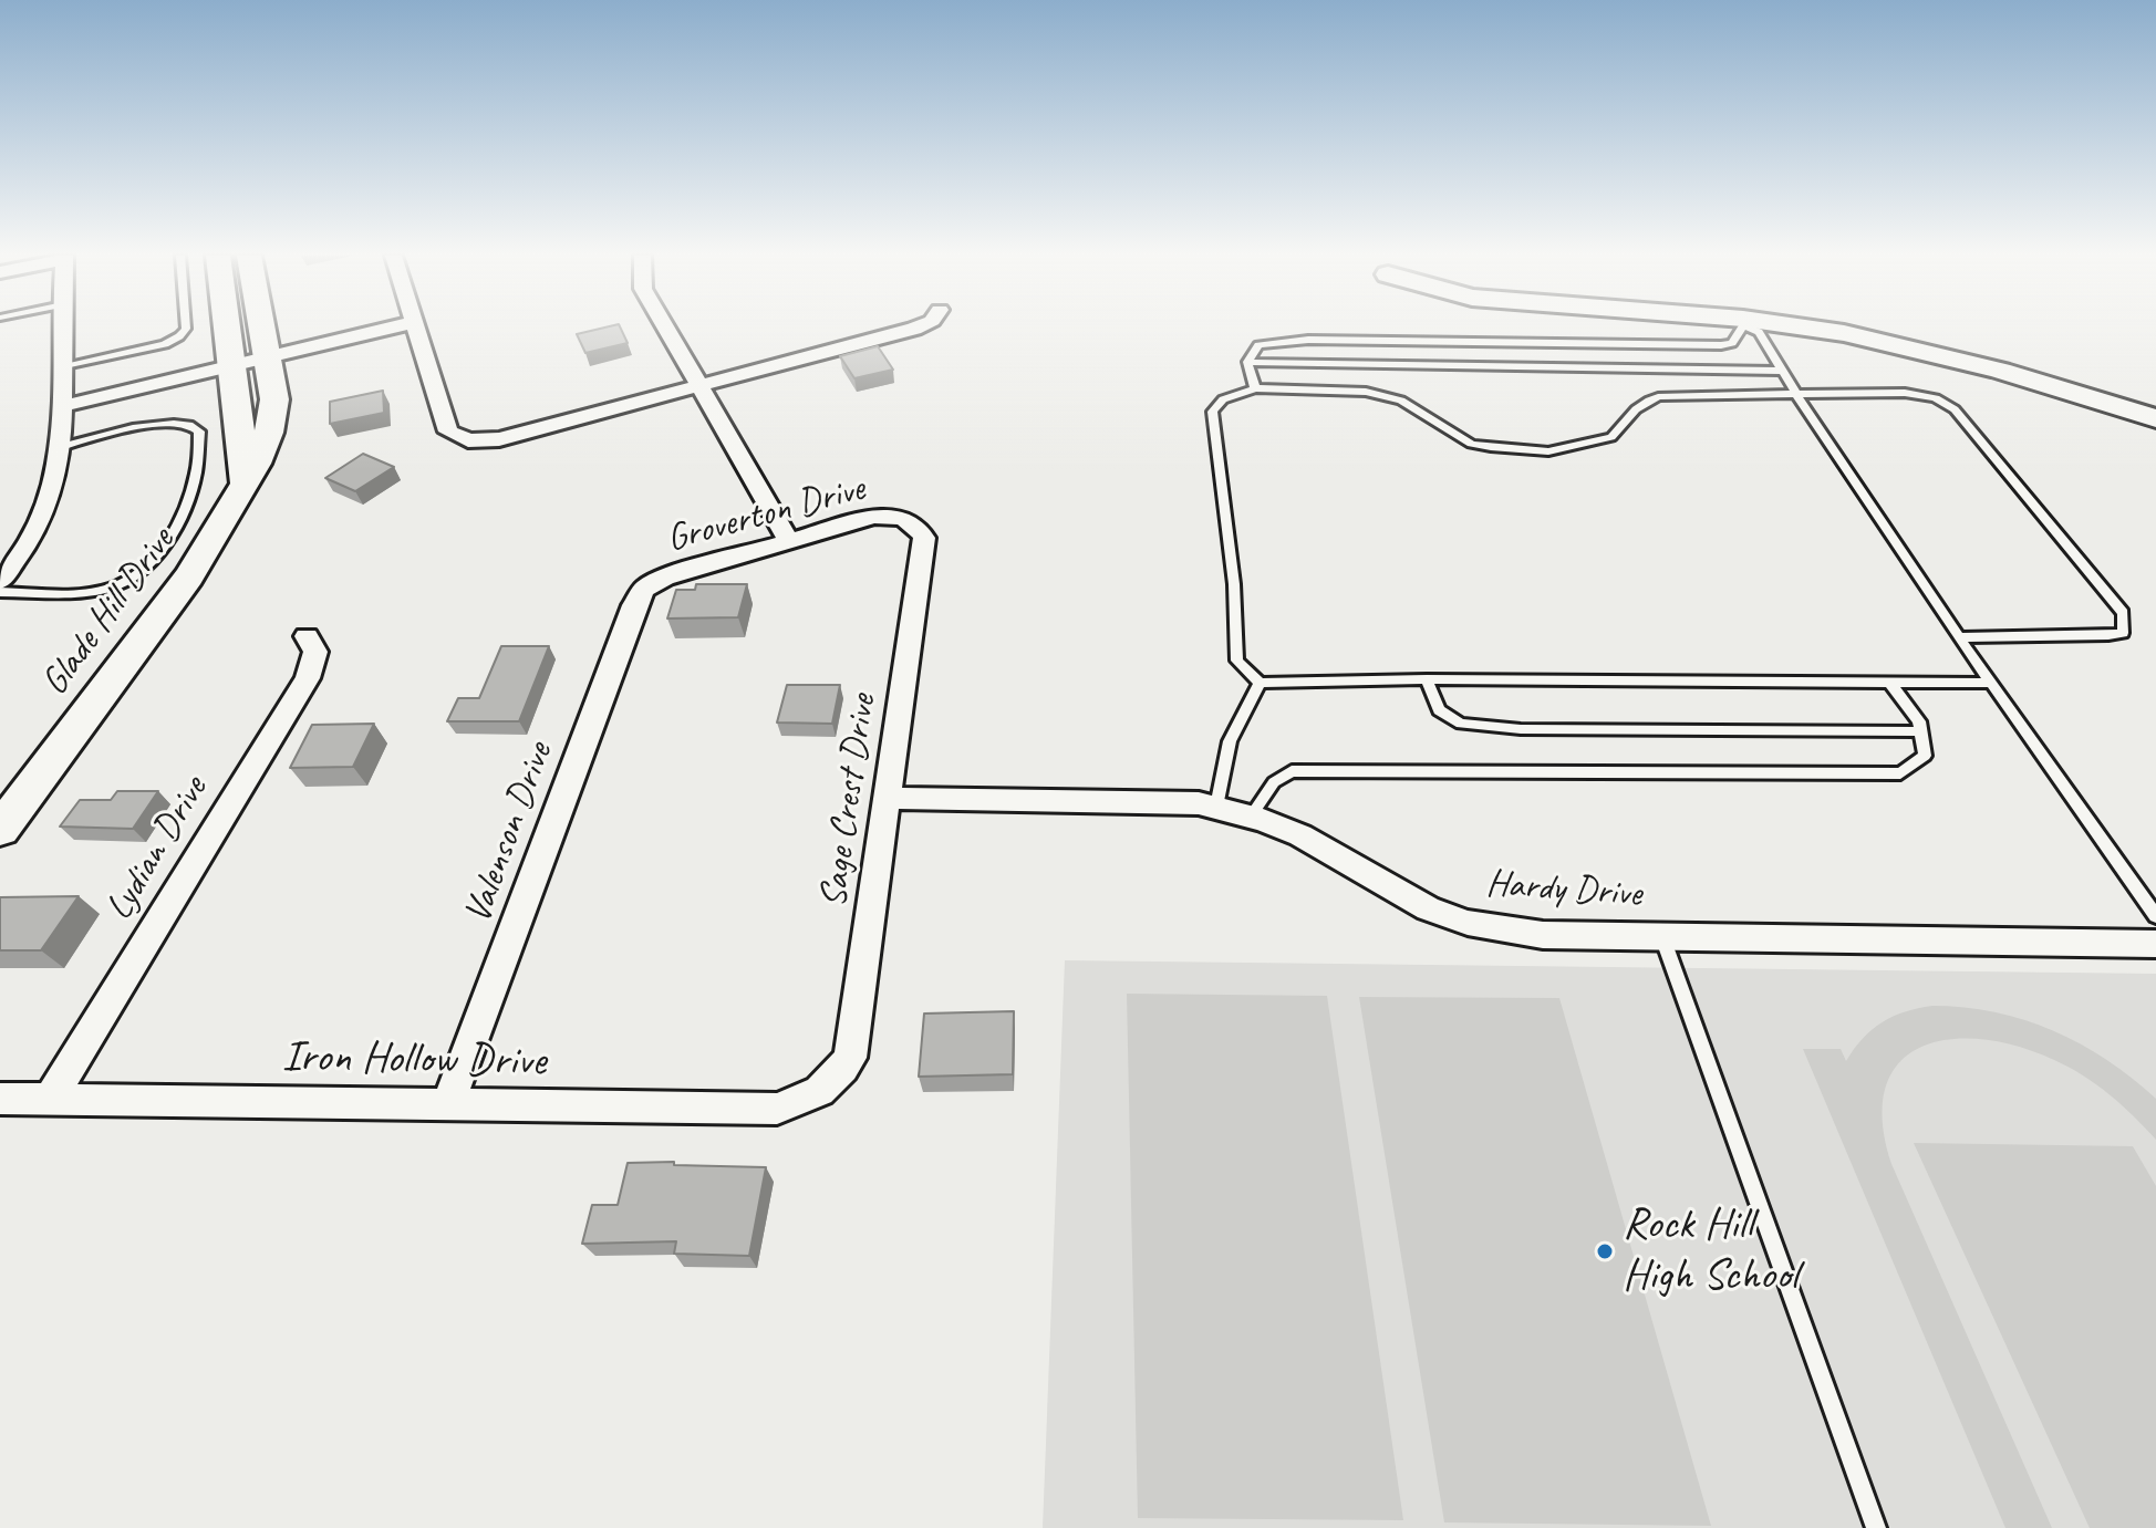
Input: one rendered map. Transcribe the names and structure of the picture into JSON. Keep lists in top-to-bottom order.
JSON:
{
  "streets": {
    "street": [
      "Groverton Drive",
      "Glade Hill Drive",
      "Sage Crest Drive",
      "Valenson Drive",
      "Lydian Drive",
      "Hardy Drive",
      "Iron Hollow Drive"
    ]
  },
  "crossings": [
    ["Groverton Drive", "Sage Crest Drive"],
    ["Groverton Drive", "Valenson Drive"],
    ["Sage Crest Drive", "Hardy Drive"],
    ["Sage Crest Drive", "Iron Hollow Drive"],
    ["Valenson Drive", "Iron Hollow Drive"],
    ["Lydian Drive", "Iron Hollow Drive"]
  ],
  "places": ["Rock Hill High School"]
}
